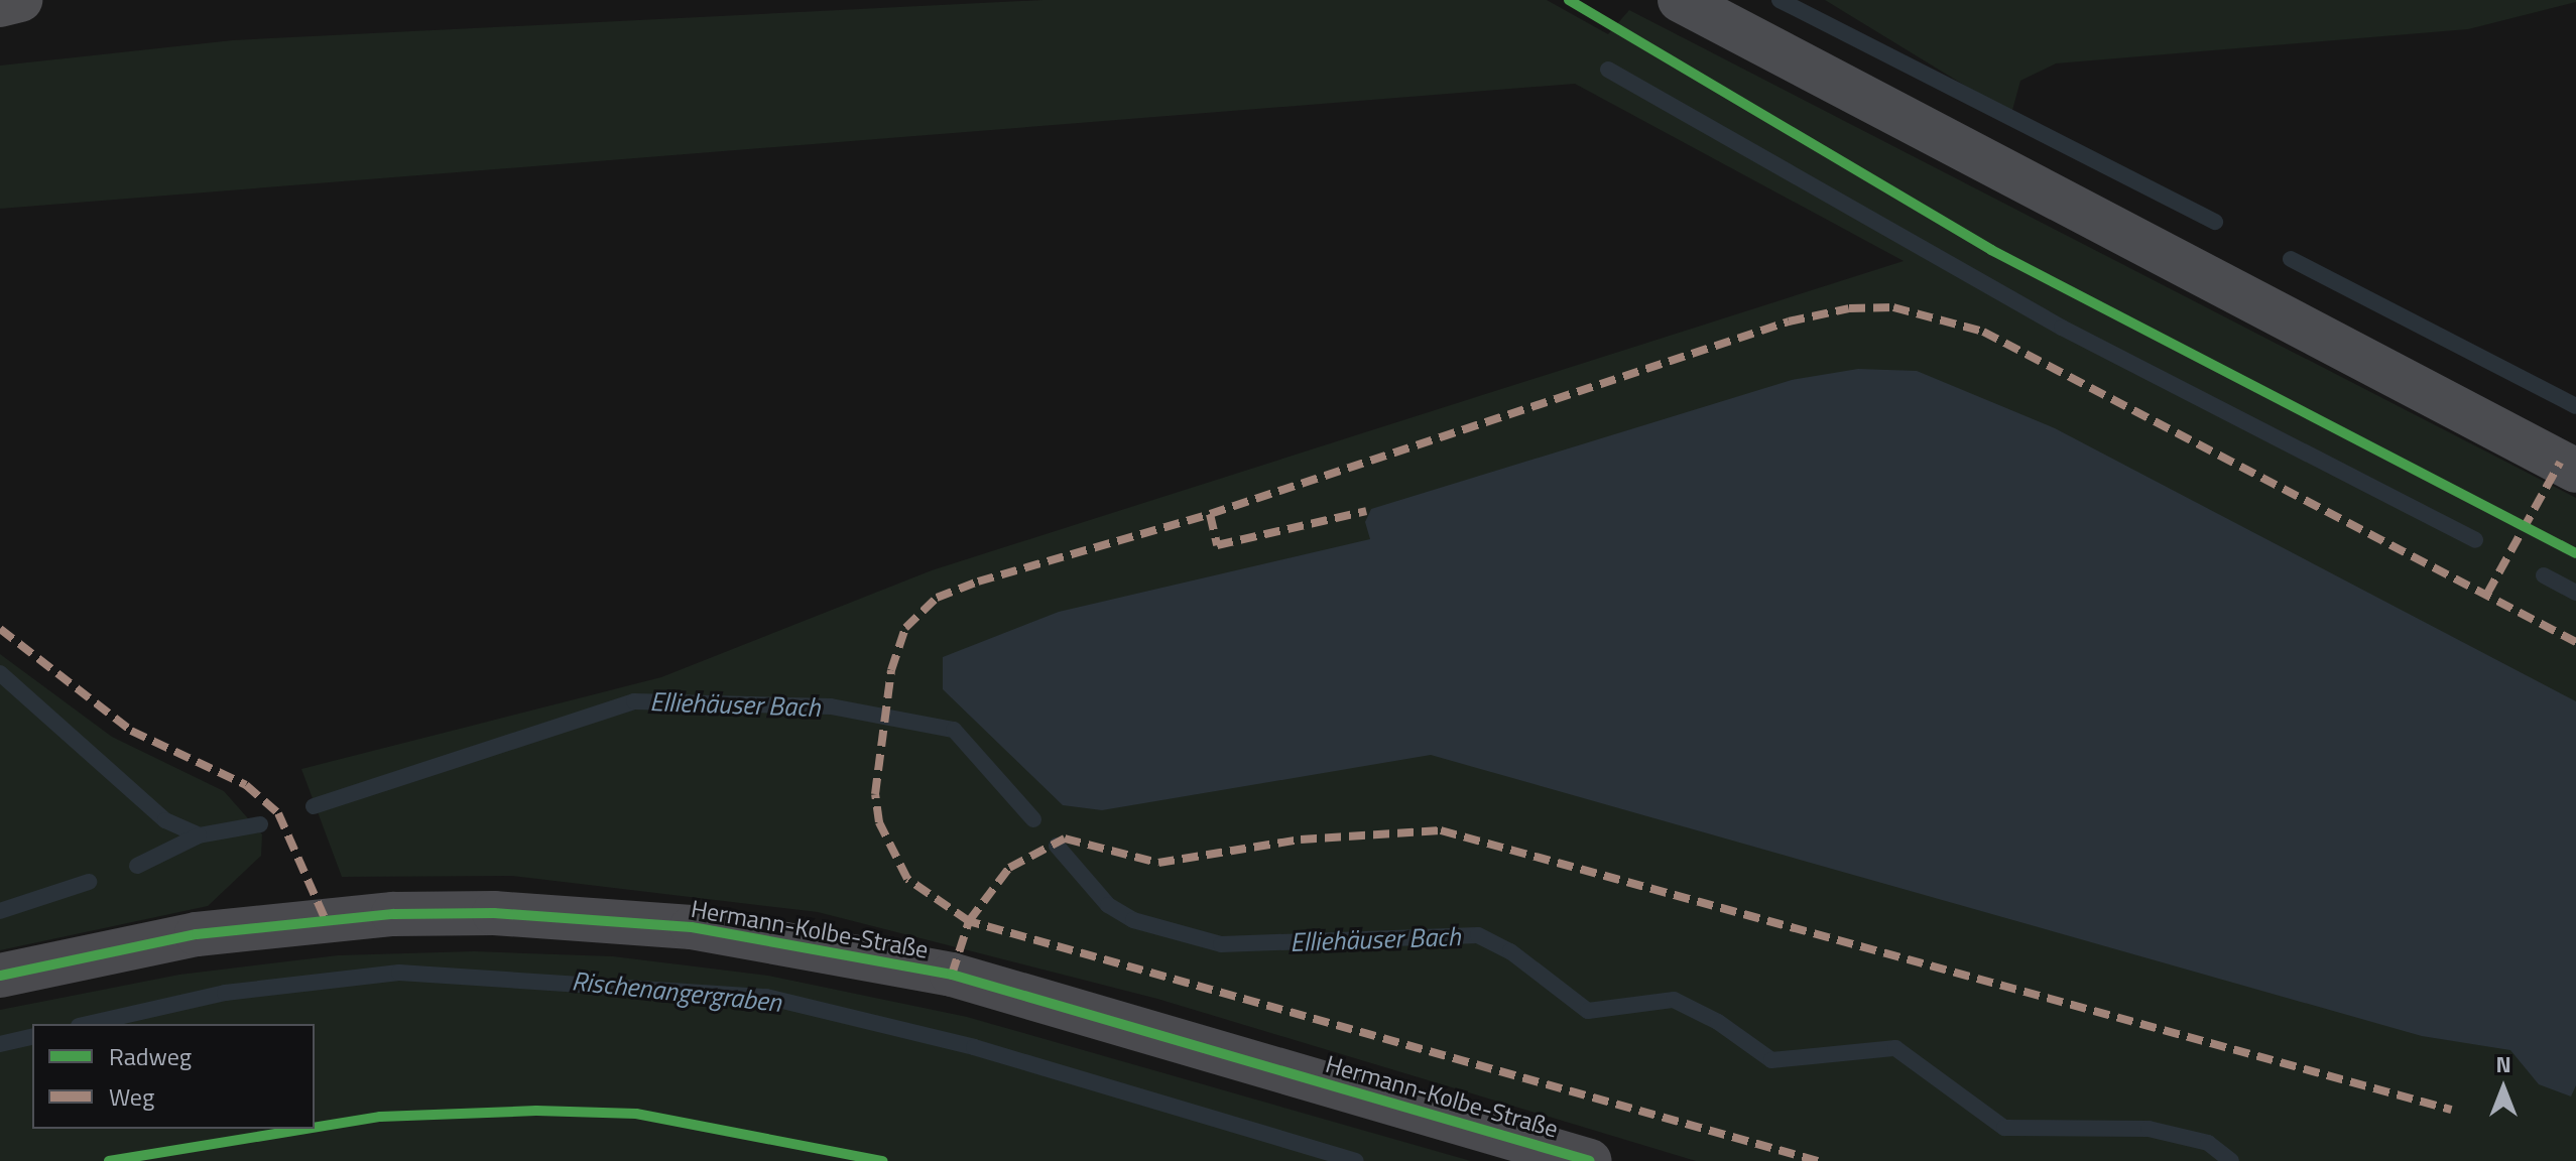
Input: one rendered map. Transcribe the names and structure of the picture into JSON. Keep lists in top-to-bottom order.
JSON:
{
  "streets": {
    "street": ["Hermann-Kolbe-Straße"]
  },
  "water": ["Elliehäuser Bach", "Rischenangergraben"],
  "legend": ["Radweg", "Weg"],
  "north": "top"
}
